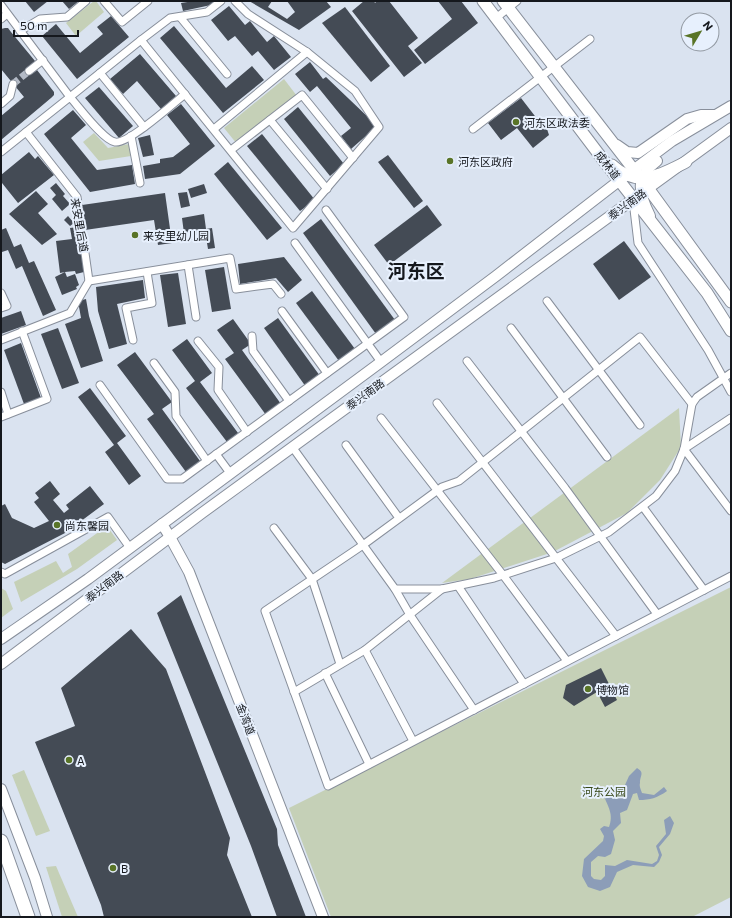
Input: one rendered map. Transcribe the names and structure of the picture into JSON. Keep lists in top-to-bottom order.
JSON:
{
  "streets": {
    "main road": ["成林道", "泰兴南路", "金湾道"],
    "street": ["来安里后道"]
  },
  "crossings": [
    ["成林道", "泰兴南路"],
    ["泰兴南路", "金湾道"]
  ],
  "districts": ["河东区"],
  "parks": ["河东公园"],
  "places": [
    "河东区政法委",
    "河东区政府",
    "来安里幼儿园",
    "尚东馨园",
    "博物馆",
    "A",
    "B"
  ],
  "scale_bar": "50 m",
  "north": "top right"
}
